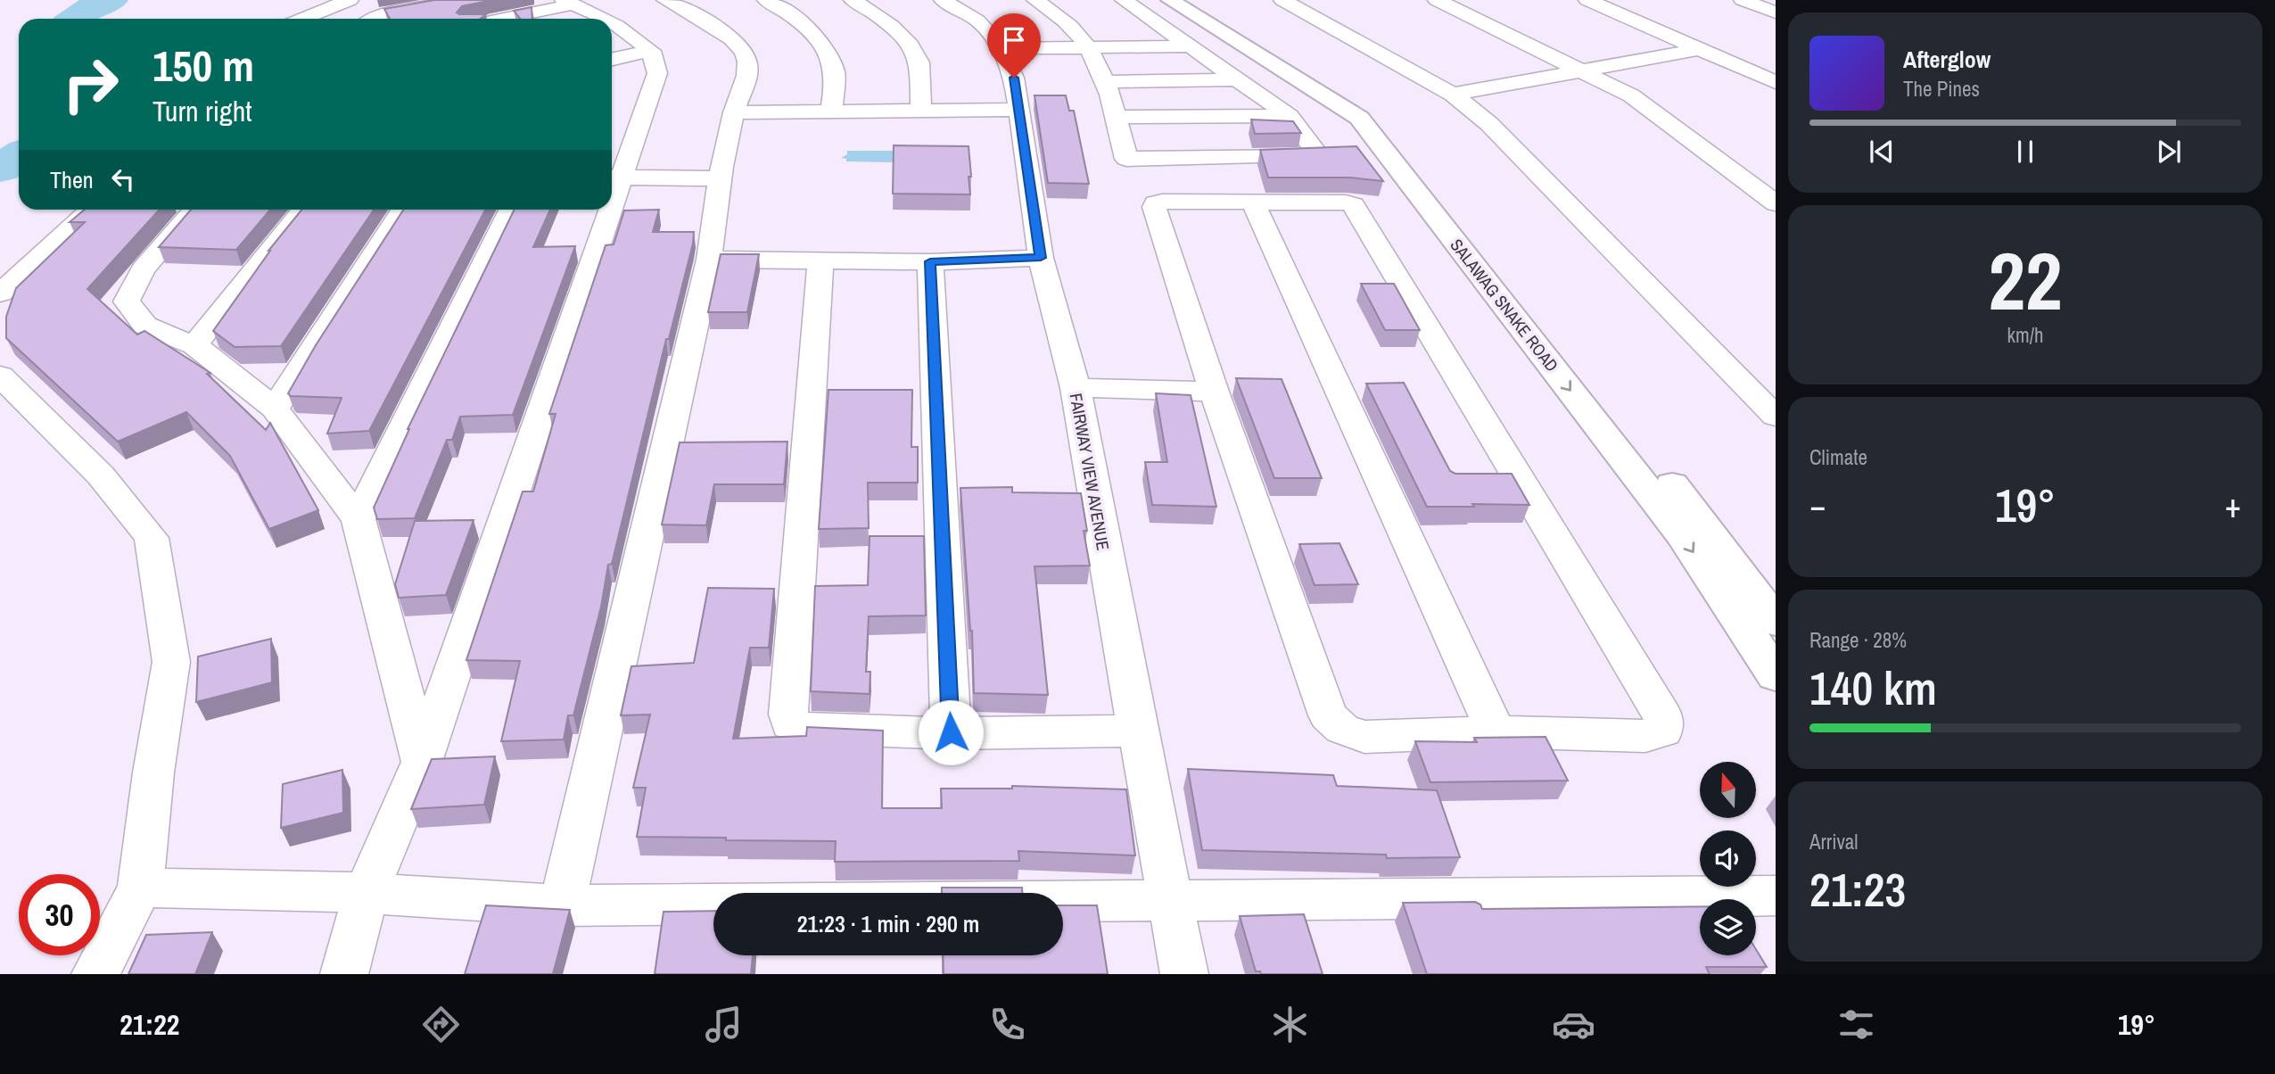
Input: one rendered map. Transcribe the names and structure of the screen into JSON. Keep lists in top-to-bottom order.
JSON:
{
  "streets": {
    "main road": ["SALAWAG SNAKE ROAD"],
    "street": ["FAIRWAY VIEW AVENUE"]
  },
  "north": "top",
  "page": {
    "turn": ["150 m", "Turn right"],
    "song": ["Afterglow", "The Pines"],
    "then": "Then",
    "tile": [
      ["22", "km/h"],
      "Climate",
      ["Range · 28%", "140 km"],
      ["Arrival", "21:23"]
    ],
    "heat": ["−", "19°", "+"],
    "limit": "30",
    "trip": "21:23 · 1 min · 290 m",
    "tabs": ["21:22", "19°"]
  }
}
